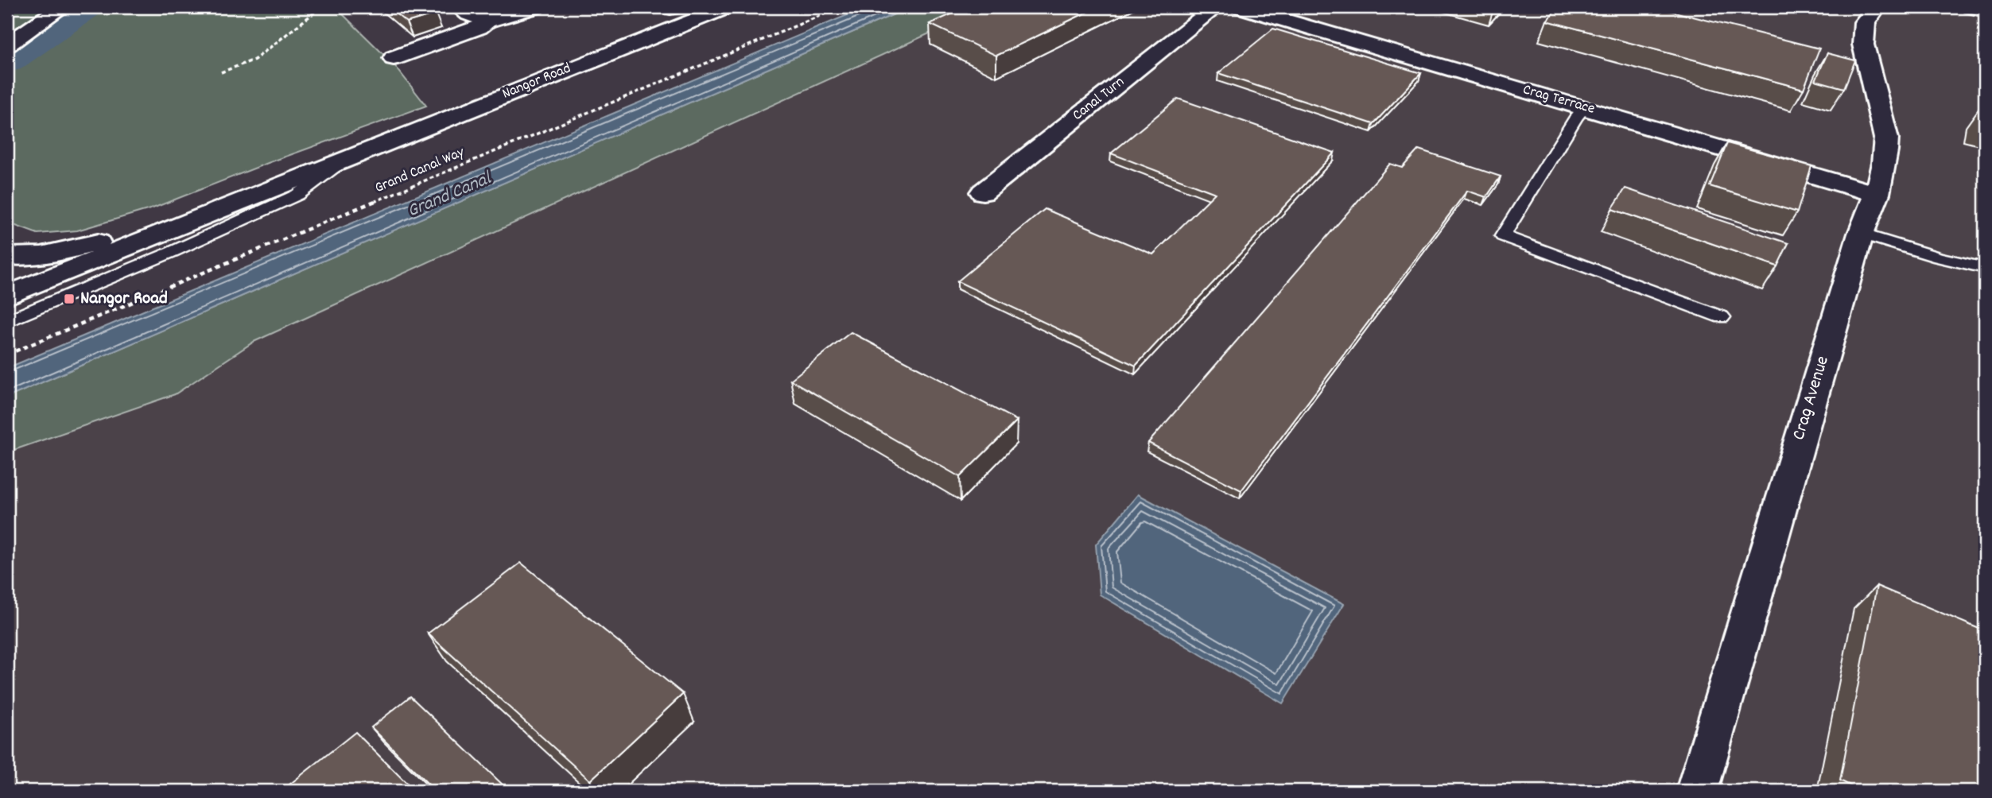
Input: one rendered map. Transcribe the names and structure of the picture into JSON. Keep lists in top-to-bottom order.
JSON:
{
  "streets": {
    "street": [
      "Nangor Road",
      "Canal Turn",
      "Crag Terrace",
      "Crag Avenue"
    ],
    "path": ["Grand Canal Way"]
  },
  "crossings": [
    ["Crag Terrace", "Crag Avenue"]
  ],
  "water": ["Grand Canal"],
  "places": {
    "transit": ["Nangor Road"]
  }
}
